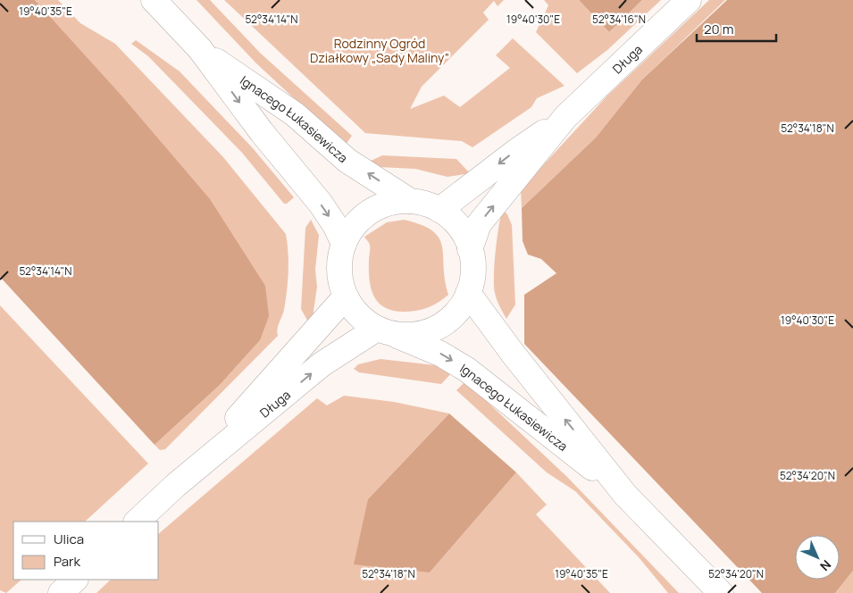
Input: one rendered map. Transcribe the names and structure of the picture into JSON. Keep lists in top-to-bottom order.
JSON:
{
  "streets": {
    "main road": ["Długa", "Ignacego Łukasiewicza"]
  },
  "crossings": [
    ["Długa", "Ignacego Łukasiewicza"]
  ],
  "parks": ["Rodzinny Ogród Działkowy „Sady Maliny”"],
  "legend": ["Ulica", "Park"],
  "scale_bar": "20 m",
  "north": "bottom right",
  "coordinates": [
    "19°40'35\"E",
    "52°34'14\"N",
    "19°40'30\"E",
    "52°34'16\"N",
    "52°34'18\"N",
    "52°34'20\"N"
  ]
}
